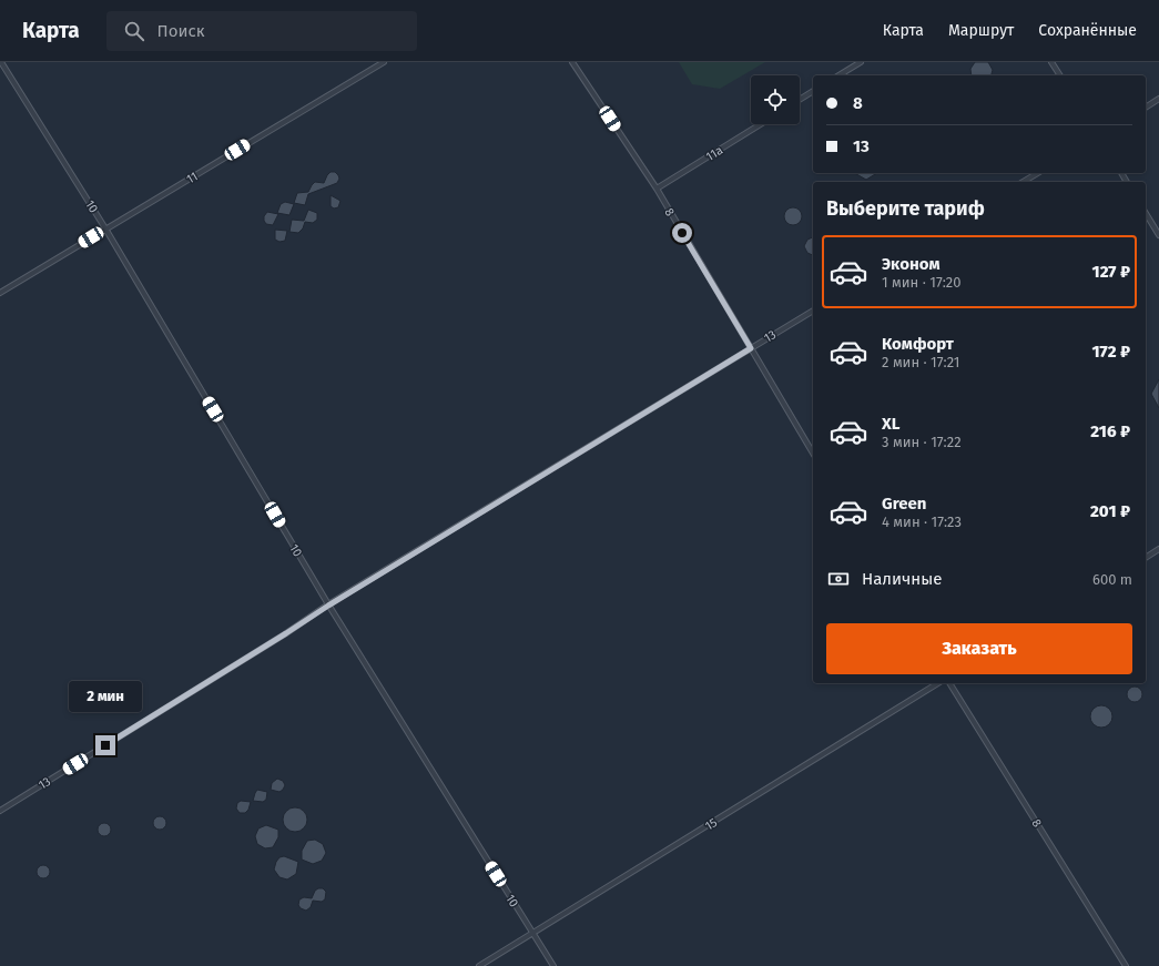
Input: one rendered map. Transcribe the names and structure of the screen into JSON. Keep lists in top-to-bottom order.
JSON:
{
  "streets": {
    "lane": [
      "11a",
      "11",
      "10",
      "8",
      "13",
      "15"
    ]
  },
  "crossings": [
    ["11a", "8"],
    ["11", "10"],
    ["10", "13"],
    ["10", "15"],
    ["8", "13"]
  ],
  "page": {
    "header": "Карта",
    "search": "Поиск",
    "nav": ["Карта", "Маршрут", "Сохранённые"],
    "banner": ["8", "13"],
    "heading": "Выберите тариф",
    "list": [
      {
        "name": "Эконом",
        "note": "1 мин · 17:20",
        "value": "127 ₽"
      },
      {
        "name": "Комфорт",
        "note": "2 мин · 17:21",
        "value": "172 ₽"
      },
      {
        "name": "XL",
        "note": "3 мин · 17:22",
        "value": "216 ₽"
      },
      {
        "name": "Green",
        "note": "4 мин · 17:23",
        "value": "201 ₽"
      }
    ],
    "pay": ["Наличные", "600 m"],
    "buttons": "Заказать",
    "bubble": "2 мин"
  }
}
